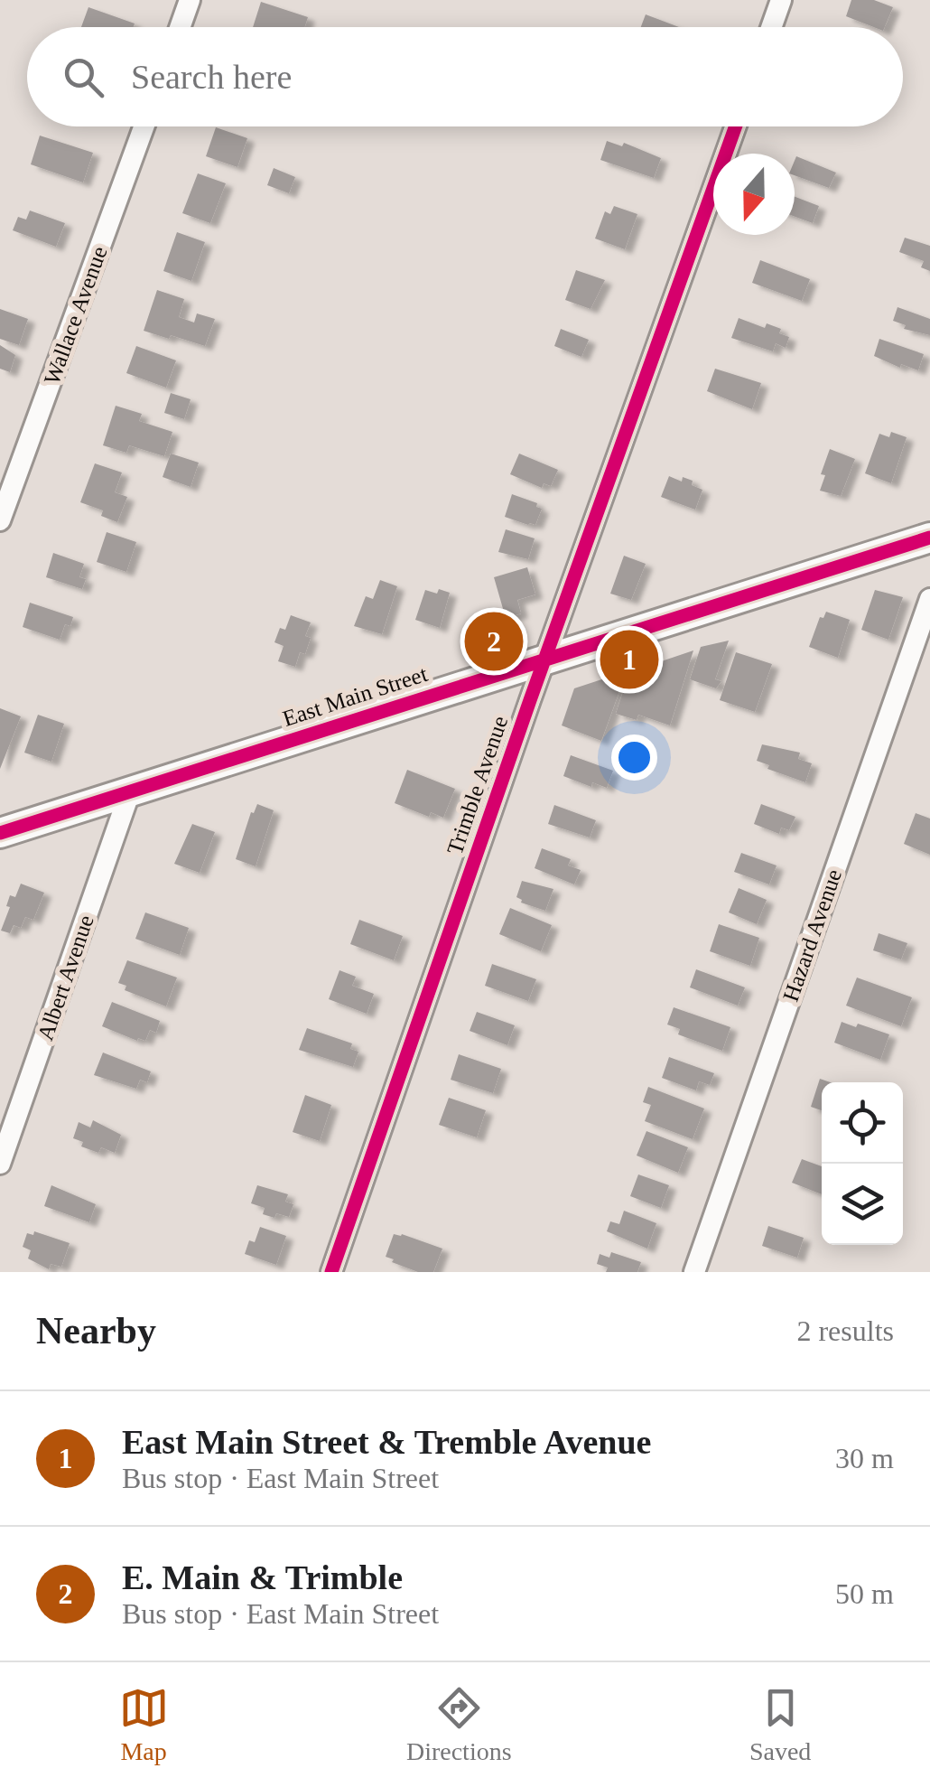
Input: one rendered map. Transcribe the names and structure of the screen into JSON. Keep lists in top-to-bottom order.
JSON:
{
  "streets": {
    "street": [
      "Wallace Avenue",
      "East Main Street",
      "Trimble Avenue",
      "Hazard Avenue",
      "Albert Avenue"
    ]
  },
  "crossings": [
    ["East Main Street", "Trimble Avenue"],
    ["East Main Street", "Albert Avenue"]
  ],
  "north": "bottom",
  "page": {
    "search": "Search here",
    "pins": ["2", "1"],
    "heading": ["Nearby", "2 results"],
    "list": [
      {
        "mark": "1",
        "name": "East Main Street & Tremble Avenue",
        "note": "Bus stop · East Main Street",
        "value": "30 m"
      },
      {
        "mark": "2",
        "name": "E. Main & Trimble",
        "note": "Bus stop · East Main Street",
        "value": "50 m"
      }
    ],
    "nav": ["Map", "Directions", "Saved"]
  }
}
